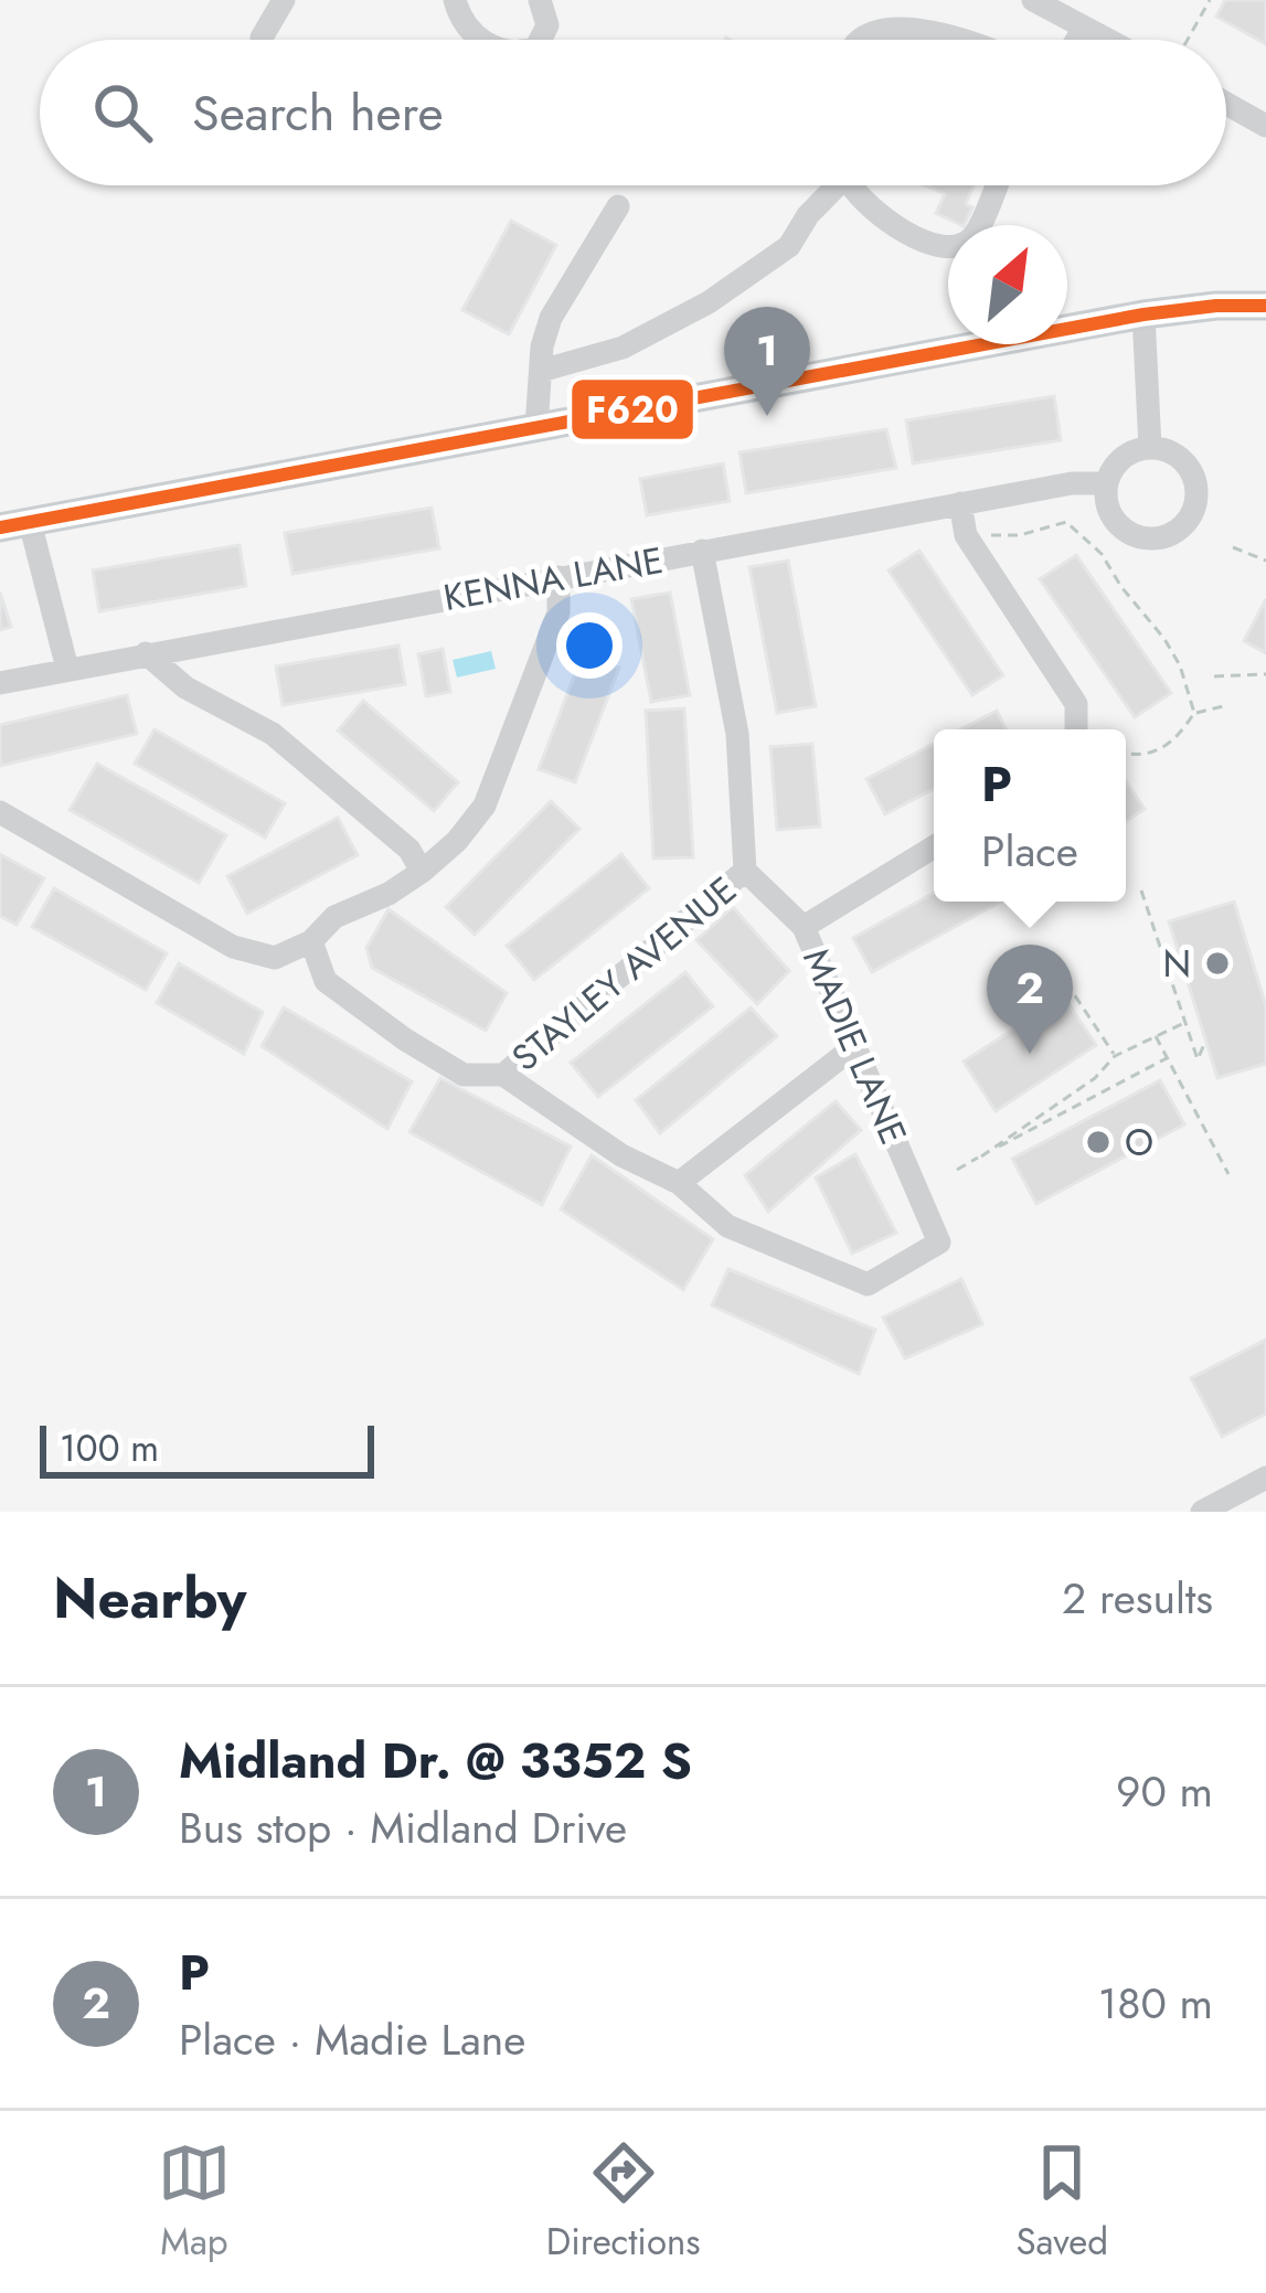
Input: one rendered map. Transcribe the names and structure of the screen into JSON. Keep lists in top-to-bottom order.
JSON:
{
  "streets": {
    "street": ["KENNA LANE", "STAYLEY AVENUE", "MADIE LANE"]
  },
  "crossings": [
    ["STAYLEY AVENUE", "MADIE LANE"]
  ],
  "places": ["N", "O"],
  "lines": ["transit line F620"],
  "scale_bar": "100 m",
  "north": "top right",
  "page": {
    "search": "Search here",
    "pins": ["1", "2"],
    "popup": ["P", "Place"],
    "scale": "100 m",
    "heading": ["Nearby", "2 results"],
    "list": [
      {
        "mark": "1",
        "name": "Midland Dr. @ 3352 S",
        "note": "Bus stop · Midland Drive",
        "value": "90 m"
      },
      {
        "mark": "2",
        "name": "P",
        "note": "Place · Madie Lane",
        "value": "180 m"
      }
    ],
    "nav": ["Map", "Directions", "Saved"]
  }
}
